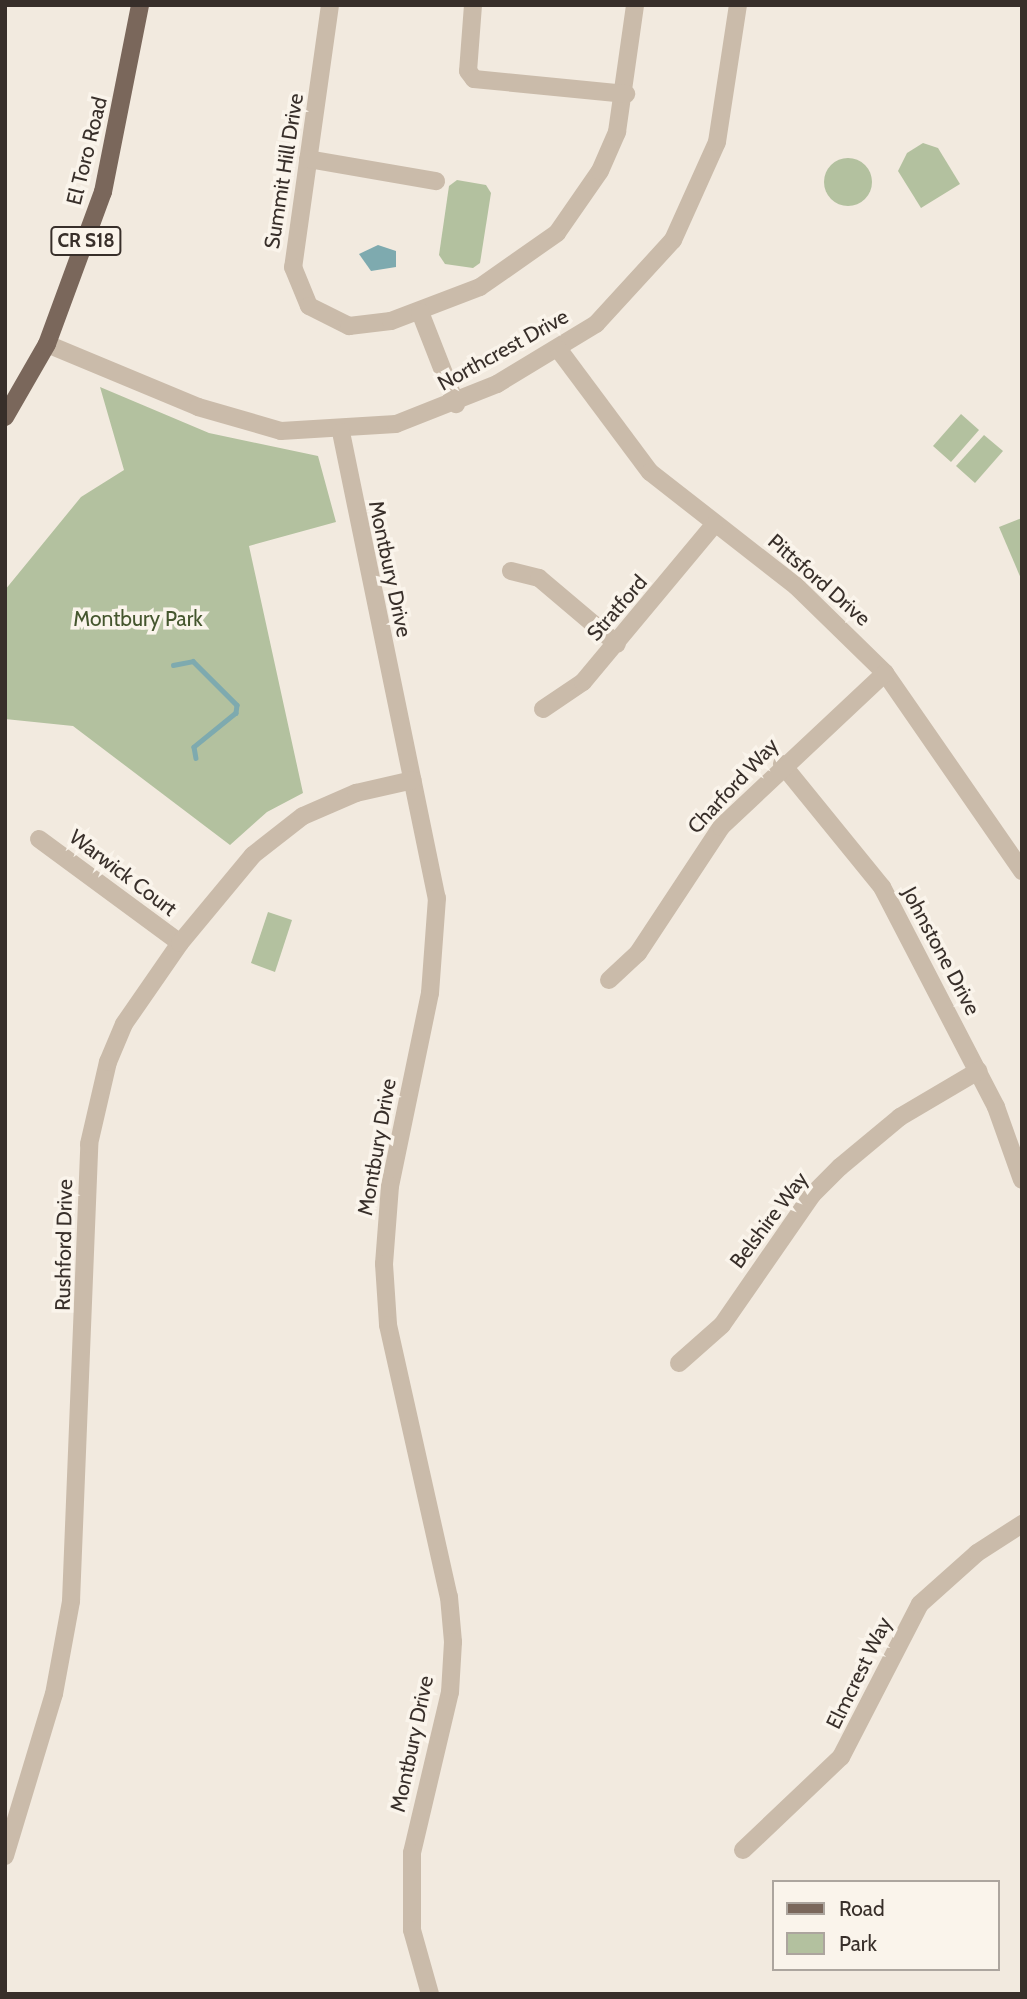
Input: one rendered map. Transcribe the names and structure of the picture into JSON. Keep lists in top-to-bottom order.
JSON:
{
  "streets": {
    "main road": ["El Toro Road", "CR S18"],
    "street": [
      "Summit Hill Drive",
      "Northcrest Drive",
      "Montbury Drive",
      "Pittsford Drive",
      "Stratford",
      "Charford Way",
      "Warwick Court",
      "Johnstone Drive",
      "Belshire Way",
      "Rushford Drive",
      "Elmcrest Way"
    ]
  },
  "crossings": [
    ["El Toro Road", "Northcrest Drive"],
    ["Northcrest Drive", "Montbury Drive"],
    ["Northcrest Drive", "Pittsford Drive"],
    ["Montbury Drive", "Rushford Drive"],
    ["Pittsford Drive", "Stratford"],
    ["Pittsford Drive", "Charford Way"],
    ["Charford Way", "Johnstone Drive"],
    ["Warwick Court", "Rushford Drive"],
    ["Johnstone Drive", "Belshire Way"]
  ],
  "parks": ["Montbury Park"],
  "legend": ["Road", "Park"]
}
